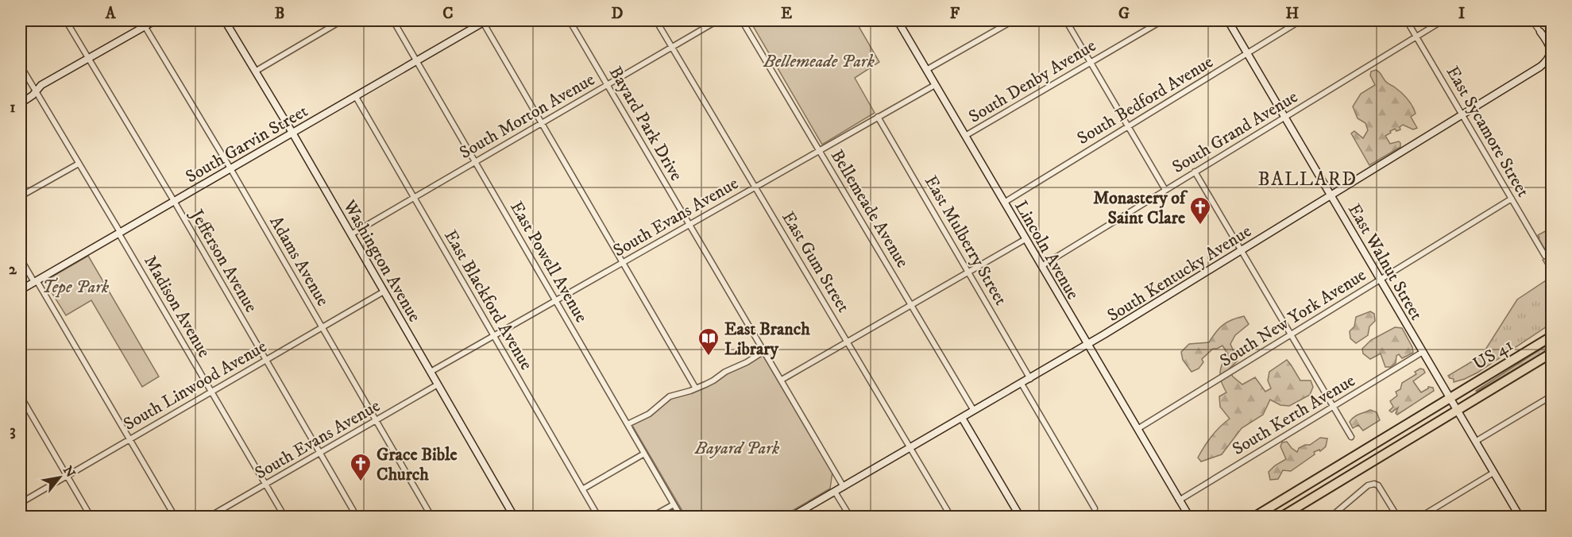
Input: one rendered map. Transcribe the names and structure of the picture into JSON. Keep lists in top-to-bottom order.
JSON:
{
  "streets": {
    "highway": ["US 41"],
    "street": [
      "South Denby Avenue",
      "South Bedford Avenue",
      "South Morton Avenue",
      "Bayard Park Drive",
      "South Grand Avenue",
      "East Sycamore Street",
      "South Garvin Street",
      "Bellemeade Avenue",
      "South Evans Avenue",
      "East Mulberry Street",
      "Lincoln Avenue",
      "Jefferson Avenue",
      "Adams Avenue",
      "Washington Avenue",
      "East Powell Avenue",
      "East Gum Street",
      "East Walnut Street",
      "South Kentucky Avenue",
      "East Blackford Avenue",
      "Madison Avenue",
      "South New York Avenue",
      "South Linwood Avenue",
      "South Kerth Avenue"
    ]
  },
  "crossings": [
    ["South Denby Avenue", "Lincoln Avenue"],
    ["South Bedford Avenue", "Lincoln Avenue"],
    ["South Bedford Avenue", "East Walnut Street"],
    ["South Morton Avenue", "Bayard Park Drive"],
    ["South Morton Avenue", "Washington Avenue"],
    ["South Morton Avenue", "East Powell Avenue"],
    ["South Morton Avenue", "East Gum Street"],
    ["South Morton Avenue", "East Blackford Avenue"],
    ["Bayard Park Drive", "South Evans Avenue"],
    ["Bayard Park Drive", "South Kentucky Avenue"],
    ["South Grand Avenue", "East Sycamore Street"],
    ["South Grand Avenue", "Lincoln Avenue"],
    ["South Grand Avenue", "East Walnut Street"],
    ["East Sycamore Street", "South Kentucky Avenue"],
    ["East Sycamore Street", "South New York Avenue"],
    ["South Garvin Street", "Jefferson Avenue"],
    ["South Garvin Street", "Adams Avenue"],
    ["South Garvin Street", "Washington Avenue"],
    ["South Garvin Street", "East Powell Avenue"],
    ["South Garvin Street", "East Blackford Avenue"],
    ["South Garvin Street", "Madison Avenue"],
    ["Bellemeade Avenue", "South Evans Avenue"],
    ["Bellemeade Avenue", "South Kentucky Avenue"],
    ["South Evans Avenue", "East Mulberry Street"],
    ["South Evans Avenue", "Lincoln Avenue"],
    ["South Evans Avenue", "Jefferson Avenue"],
    ["South Evans Avenue", "Adams Avenue"],
    ["South Evans Avenue", "Washington Avenue"],
    ["South Evans Avenue", "East Powell Avenue"],
    ["South Evans Avenue", "East Gum Street"],
    ["South Evans Avenue", "East Blackford Avenue"],
    ["South Evans Avenue", "Madison Avenue"],
    ["East Mulberry Street", "South Kentucky Avenue"],
    ["Lincoln Avenue", "South Kentucky Avenue"],
    ["Lincoln Avenue", "South New York Avenue"],
    ["Lincoln Avenue", "South Kerth Avenue"],
    ["Jefferson Avenue", "South Linwood Avenue"],
    ["Adams Avenue", "South Linwood Avenue"],
    ["Washington Avenue", "South Linwood Avenue"],
    ["East Gum Street", "South Kentucky Avenue"],
    ["East Walnut Street", "South Kentucky Avenue"],
    ["East Walnut Street", "South New York Avenue"],
    ["East Walnut Street", "US 41"],
    ["East Walnut Street", "South Kerth Avenue"],
    ["Madison Avenue", "South Linwood Avenue"]
  ],
  "districts": ["BALLARD"],
  "parks": ["Bellemeade Park", "Tepe Park", "Bayard Park"],
  "places": {
    "church": ["Monastery of Saint Clare", "Grace Bible Church"],
    "library": ["East Branch Library"]
  },
  "north": "top right",
  "grid": {
    "columns": [
      "A",
      "B",
      "C",
      "D",
      "E",
      "F",
      "G",
      "H",
      "I"
    ],
    "rows": ["1", "2", "3"]
  }
}
